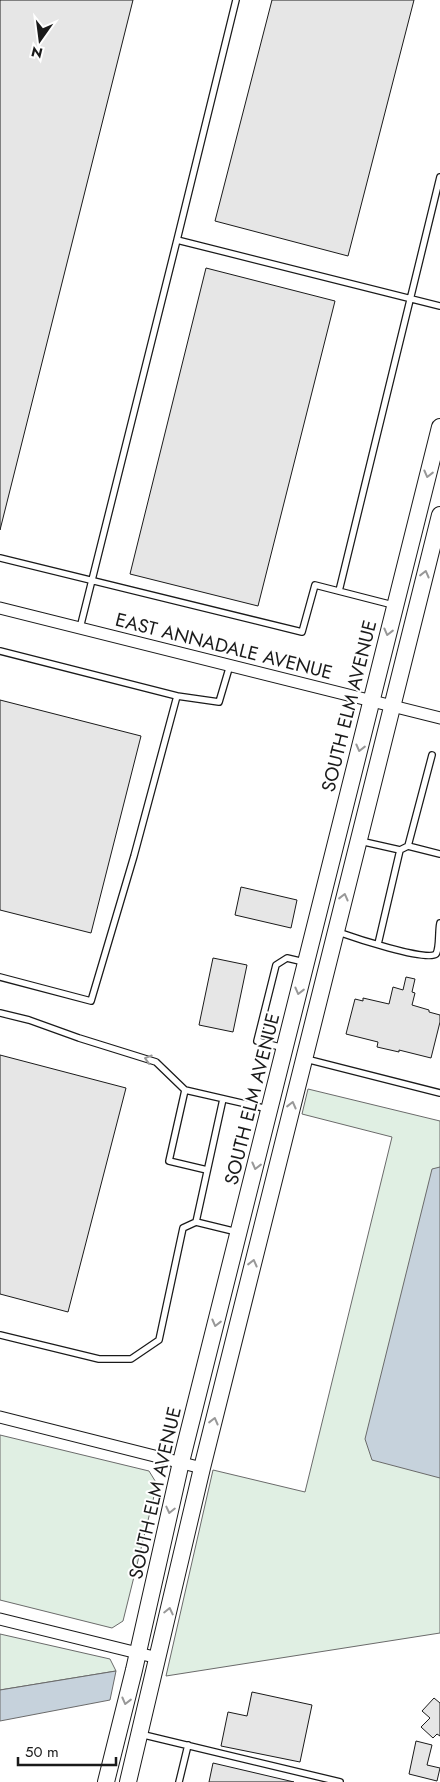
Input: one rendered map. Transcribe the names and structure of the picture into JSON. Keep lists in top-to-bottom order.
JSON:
{
  "streets": {
    "main road": ["SOUTH ELM AVENUE"],
    "street": ["EAST ANNADALE AVENUE"]
  },
  "crossings": [
    ["EAST ANNADALE AVENUE", "SOUTH ELM AVENUE"]
  ],
  "scale_bar": "50 m",
  "north": "bottom"
}
